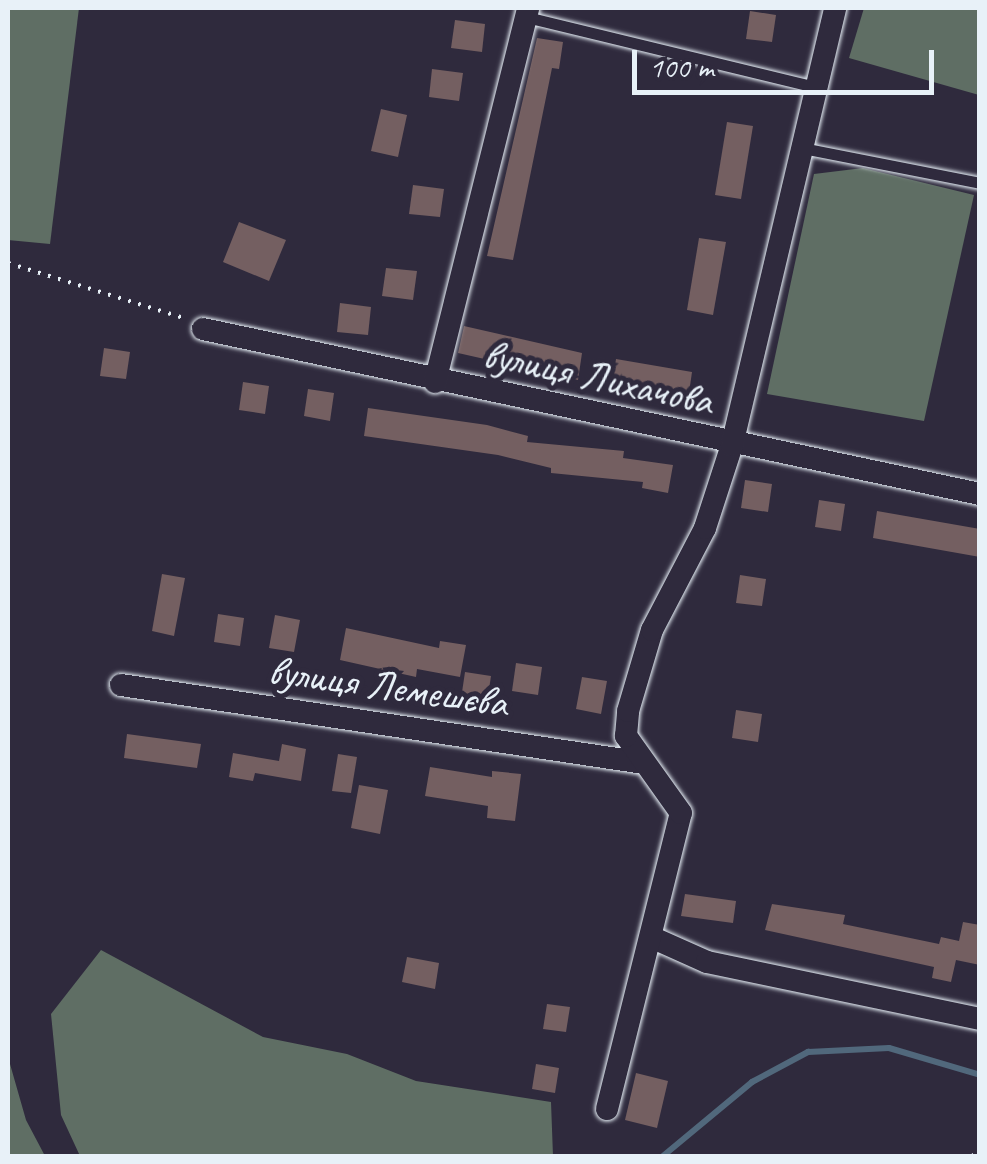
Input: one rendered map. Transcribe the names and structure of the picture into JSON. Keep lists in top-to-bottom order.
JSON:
{
  "streets": {
    "street": ["вулиця Лихачова", "вулиця Лемешєва"]
  },
  "scale_bar": "100 m"
}
